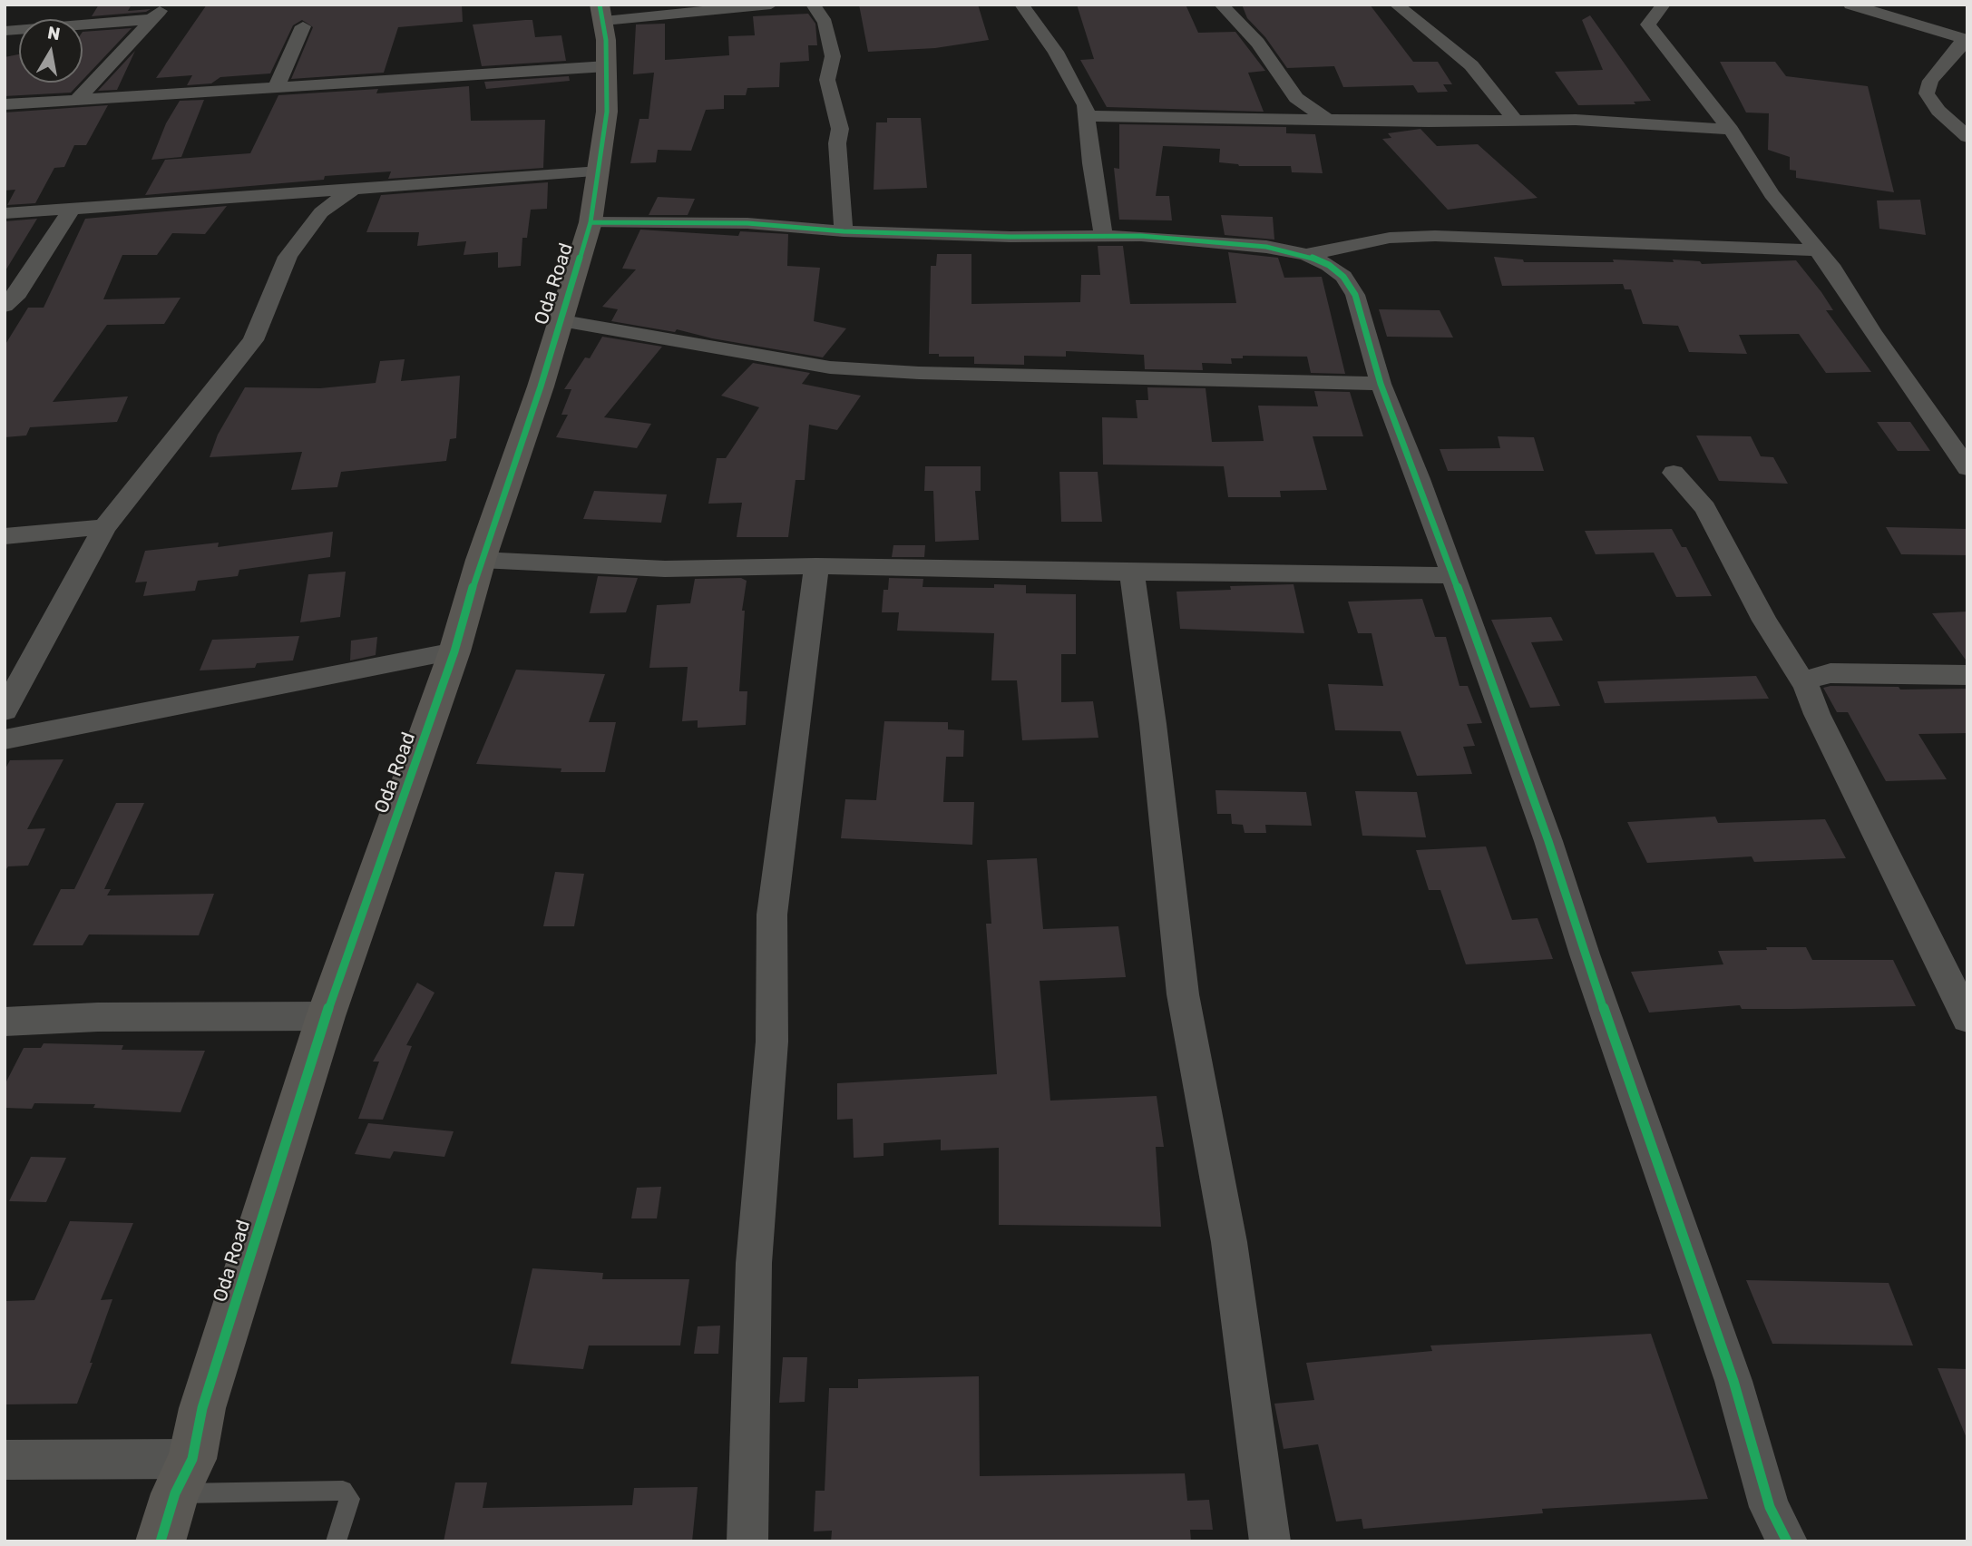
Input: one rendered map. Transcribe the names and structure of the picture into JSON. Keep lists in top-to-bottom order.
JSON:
{
  "streets": {
    "street": ["Oda Road"]
  },
  "north": "top"
}
